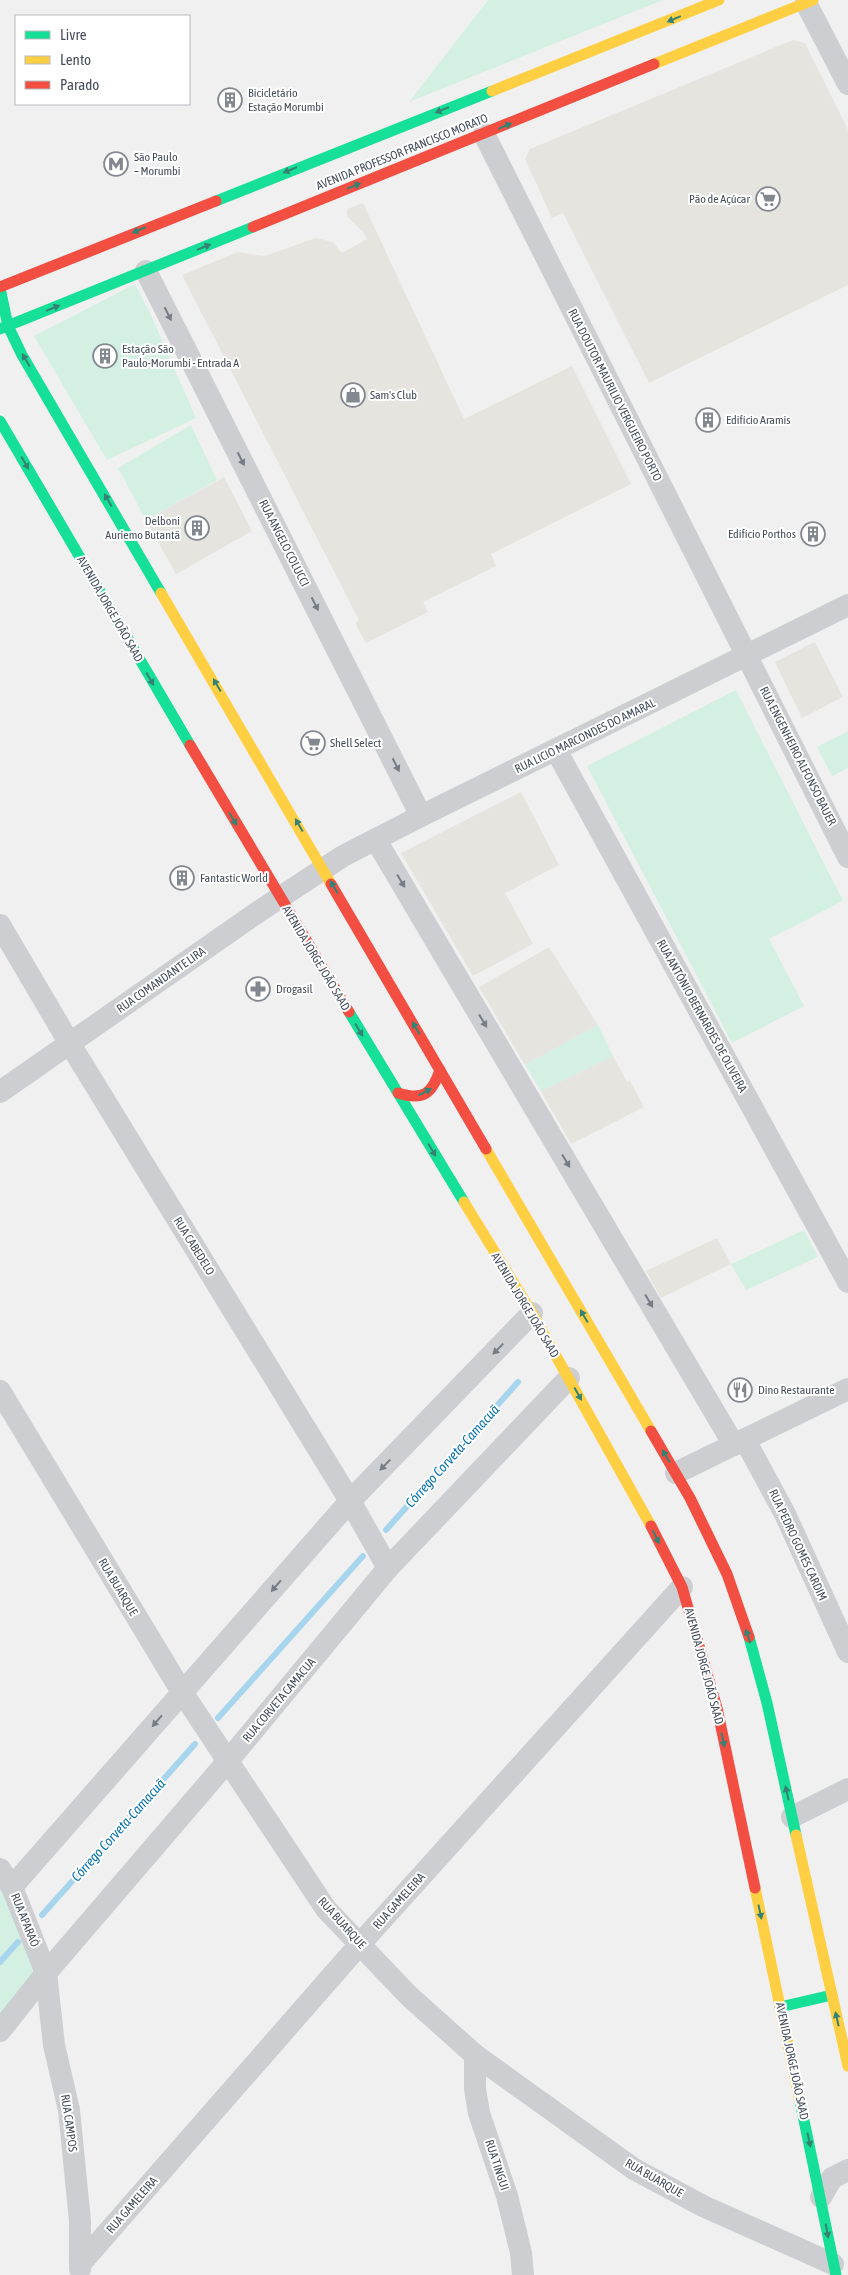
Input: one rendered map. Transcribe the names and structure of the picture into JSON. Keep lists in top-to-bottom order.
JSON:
{
  "streets": {
    "main road": ["AVENIDA PROFESSOR FRANCISCO MORATO", "AVENIDA JORGE JOÃO SAAD"],
    "street": [
      "RUA DOUTOR MAURILIO VERGUEIRO PORTO",
      "RUA ANGELO COLUCCI",
      "RUA LICIO MARCONDES DO AMARAL",
      "RUA ENGENHEIRO ALFONSO BAUER",
      "RUA COMANDANTE LIRA",
      "RUA ANTÔNIO BERNARDES DE OLIVEIRA",
      "RUA CABEDELO",
      "RUA PEDRO GOMES CARDIM",
      "RUA BUARQUE",
      "RUA CORVETA CAMACUA",
      "RUA GAMELEIRA",
      "RUA APARAÓ",
      "RUA CAMPOS",
      "RUA TINGUI"
    ]
  },
  "crossings": [
    ["AVENIDA PROFESSOR FRANCISCO MORATO", "RUA DOUTOR MAURILIO VERGUEIRO PORTO"],
    ["AVENIDA PROFESSOR FRANCISCO MORATO", "RUA ANGELO COLUCCI"],
    ["RUA DOUTOR MAURILIO VERGUEIRO PORTO", "RUA LICIO MARCONDES DO AMARAL"],
    ["RUA DOUTOR MAURILIO VERGUEIRO PORTO", "RUA ENGENHEIRO ALFONSO BAUER"],
    ["RUA ANGELO COLUCCI", "RUA LICIO MARCONDES DO AMARAL"],
    ["AVENIDA JORGE JOÃO SAAD", "RUA COMANDANTE LIRA"],
    ["AVENIDA JORGE JOÃO SAAD", "RUA BUARQUE"],
    ["AVENIDA JORGE JOÃO SAAD", "RUA CORVETA CAMACUA"],
    ["AVENIDA JORGE JOÃO SAAD", "RUA GAMELEIRA"],
    ["RUA LICIO MARCONDES DO AMARAL", "RUA ENGENHEIRO ALFONSO BAUER"],
    ["RUA LICIO MARCONDES DO AMARAL", "RUA COMANDANTE LIRA"],
    ["RUA LICIO MARCONDES DO AMARAL", "RUA ANTÔNIO BERNARDES DE OLIVEIRA"],
    ["RUA COMANDANTE LIRA", "RUA CABEDELO"],
    ["RUA CABEDELO", "RUA CORVETA CAMACUA"],
    ["RUA BUARQUE", "RUA CORVETA CAMACUA"],
    ["RUA BUARQUE", "RUA GAMELEIRA"],
    ["RUA BUARQUE", "RUA TINGUI"],
    ["RUA CORVETA CAMACUA", "RUA APARAÓ"],
    ["RUA CORVETA CAMACUA", "RUA CAMPOS"],
    ["RUA GAMELEIRA", "RUA CAMPOS"],
    ["RUA APARAÓ", "RUA CAMPOS"]
  ],
  "one_way": ["RUA ANGELO COLUCCI"],
  "water": ["Córrego Corveta-Camacuã"],
  "places": {
    "building": [
      "Bicicletário Estação Morumbi",
      "Estação São Paulo-Morumbi - Entrada A",
      "Edifício Aramis",
      "Delboni Auriemo Butantã",
      "Edifício Porthos",
      "Fantastic World"
    ],
    "metro station": ["São Paulo – Morumbi"],
    "supermarket": ["Pão de Açúcar", "Shell Select"],
    "shop": ["Sam's Club"],
    "pharmacy": ["Drogasil"],
    "restaurant": ["Dino Restaurante"]
  },
  "legend": ["Livre", "Lento", "Parado"]
}
